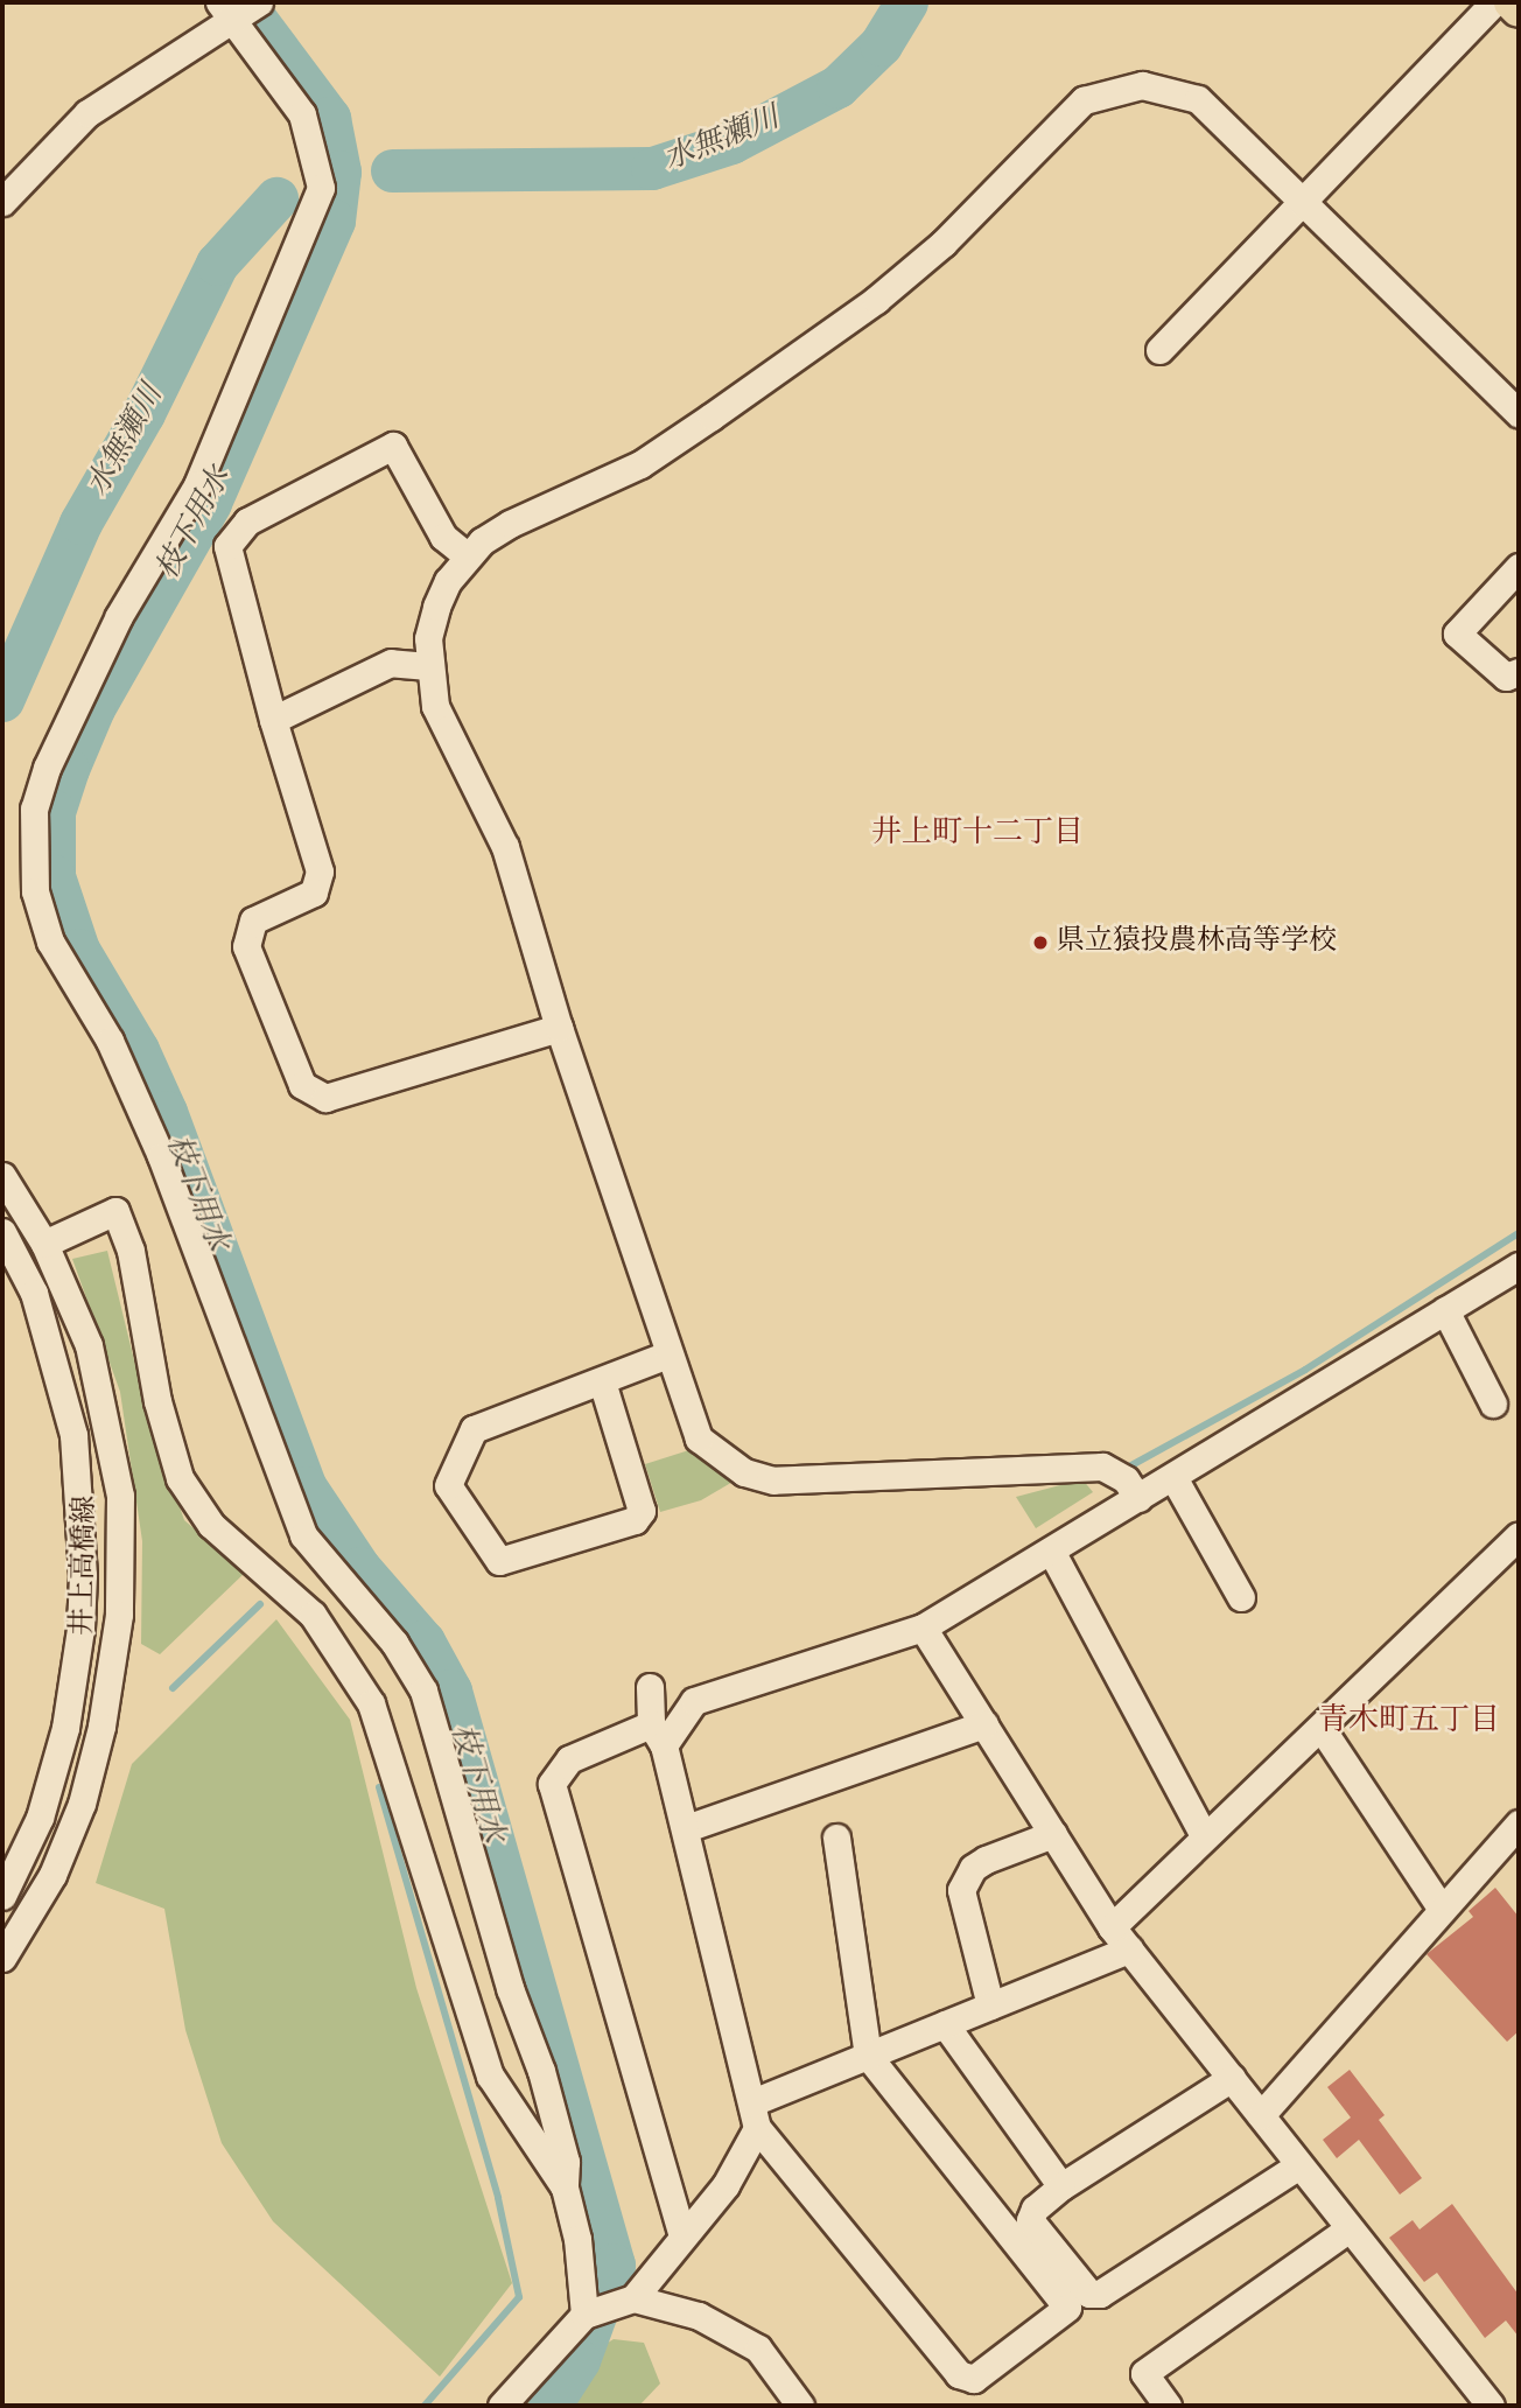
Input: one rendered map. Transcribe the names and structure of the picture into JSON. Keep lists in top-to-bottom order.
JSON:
{
  "streets": {
    "street": ["井上高橋線"]
  },
  "districts": ["井上町十二丁目", "青木町五丁目"],
  "water": ["水無瀬川", "枝下用水"],
  "places": ["県立猿投農林高等学校"]
}
